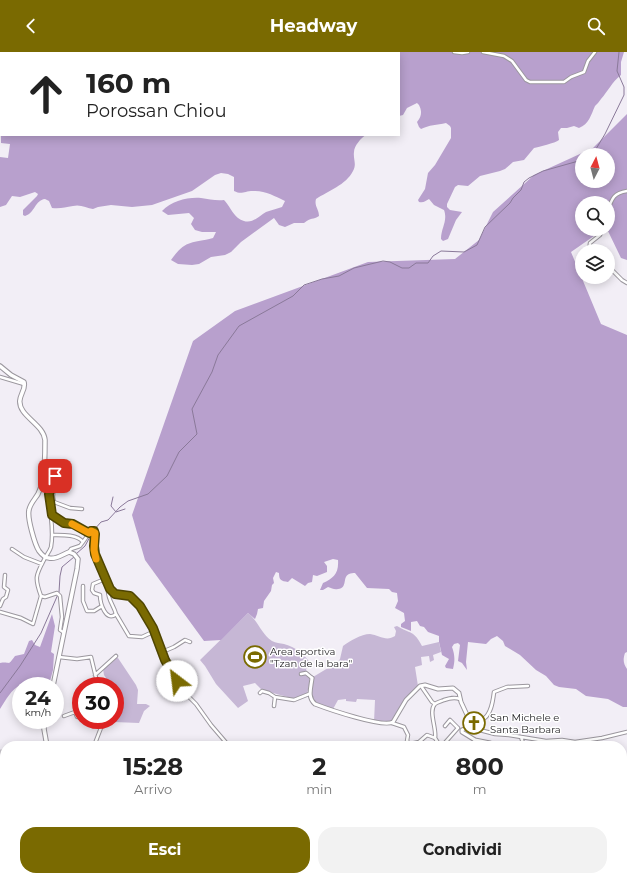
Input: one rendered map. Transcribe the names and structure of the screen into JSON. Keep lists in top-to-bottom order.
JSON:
{
  "places": {
    "sports": ["Area sportiva \"Tzan de la bara\""],
    "church": ["San Michele e Santa Barbara"]
  },
  "north": "top",
  "page": {
    "header": "Headway",
    "turn": ["160 m", "Porossan Chiou"],
    "speed": "24 km/h",
    "limit": "30",
    "eta": [
      "15:28",
      "Arrivo",
      "2",
      "min",
      "800",
      "m"
    ],
    "buttons": ["Esci", "Condividi"]
  }
}
